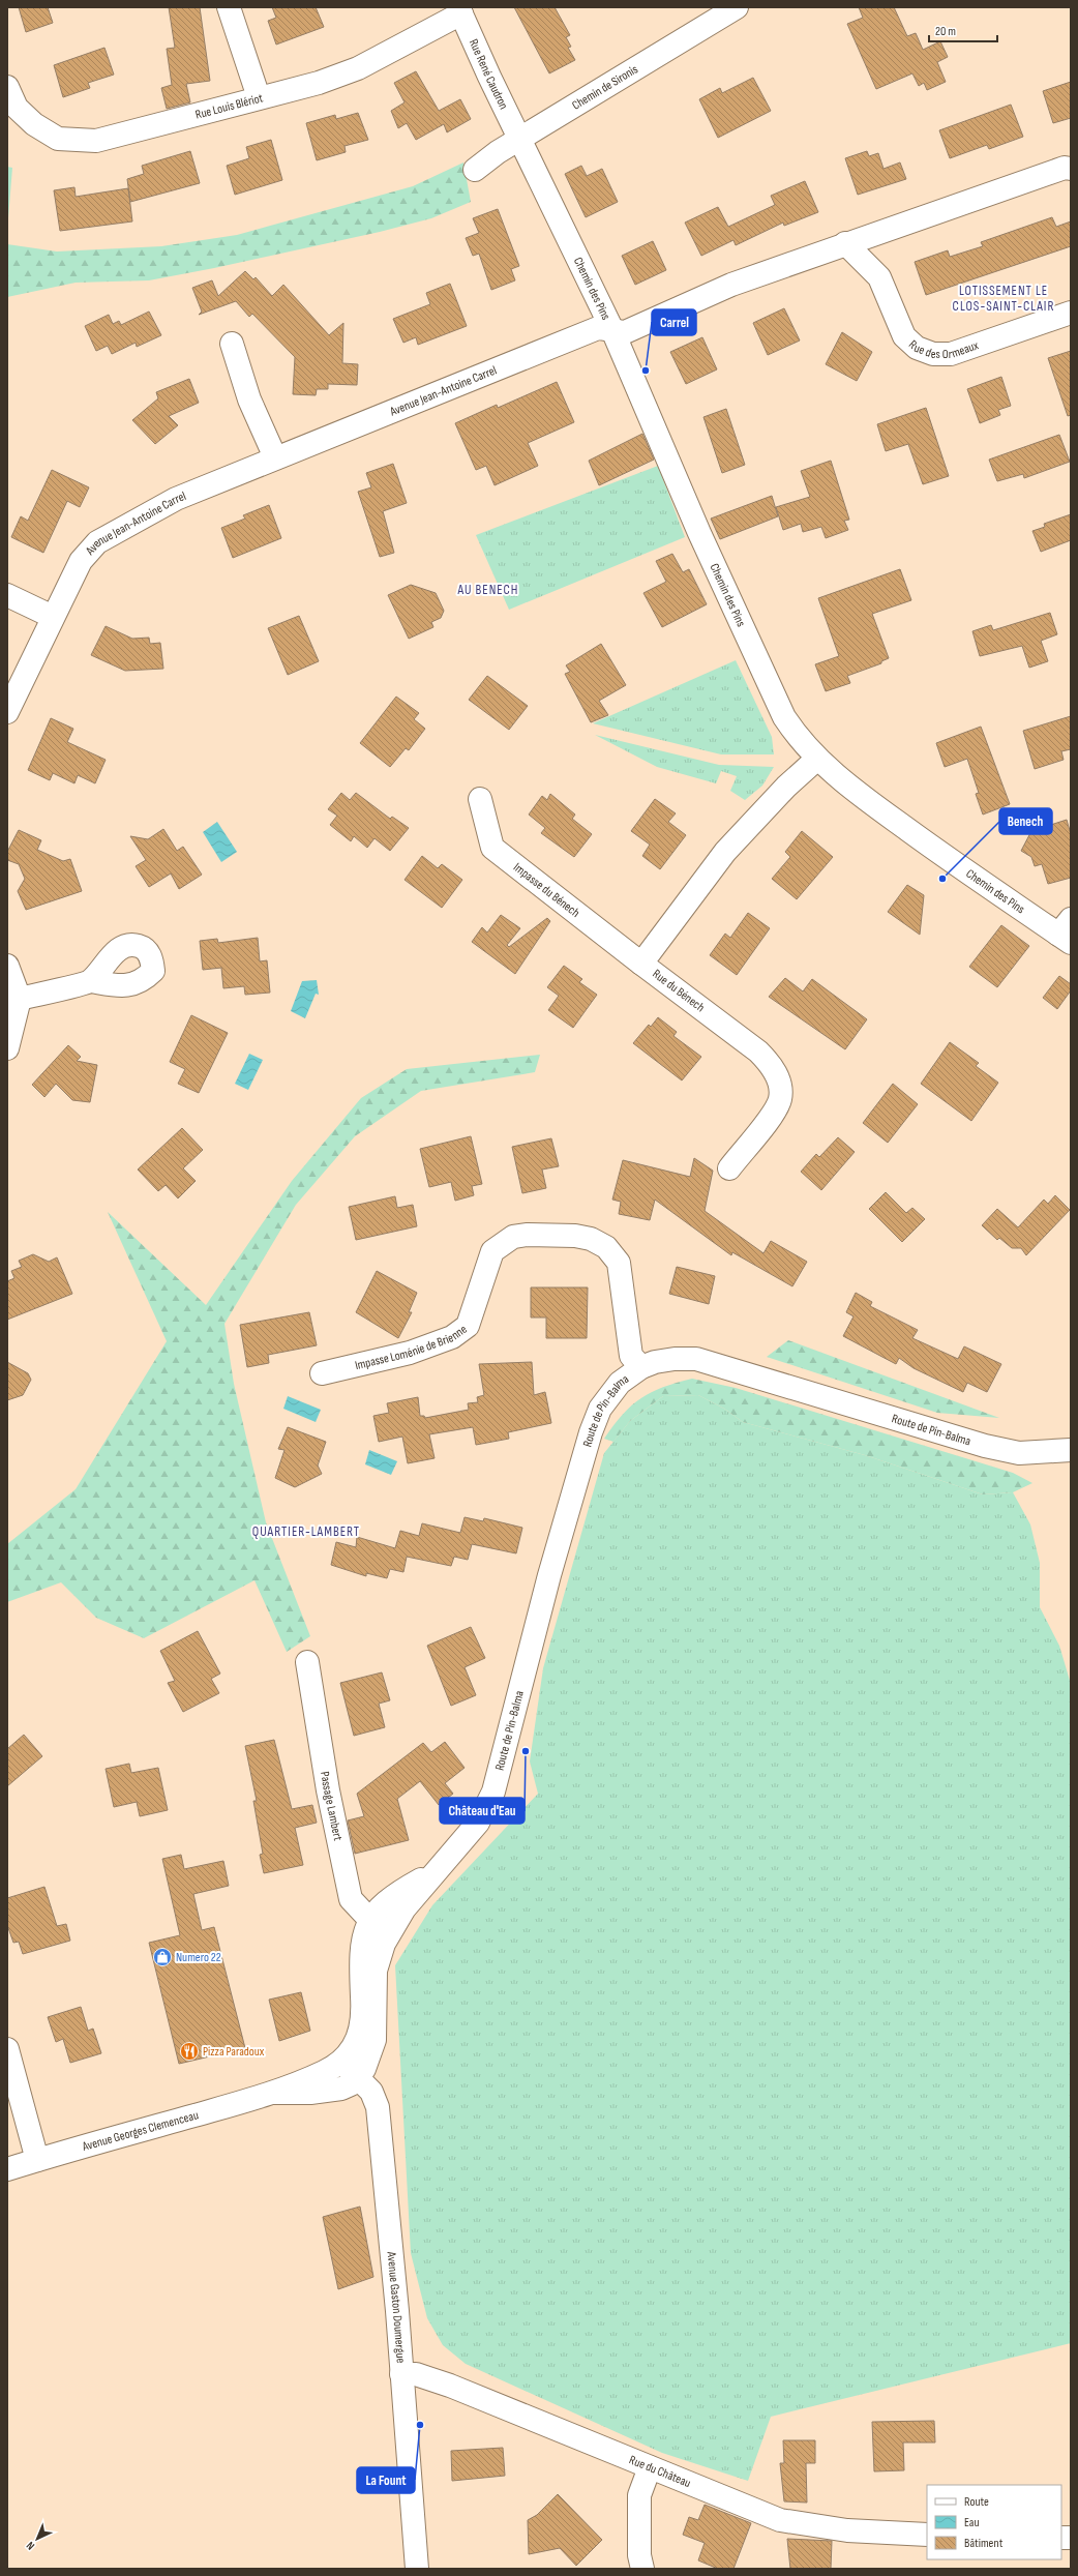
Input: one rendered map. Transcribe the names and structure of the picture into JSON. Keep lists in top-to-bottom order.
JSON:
{
  "streets": {
    "street": [
      "Rue René Caudron",
      "Chemin de Sironis",
      "Rue Louis Blériot",
      "Chemin des Pins",
      "Rue des Ormeaux",
      "Avenue Jean-Antoine Carrel",
      "Impasse du Bénech",
      "Rue du Bénech",
      "Impasse Loménie de Brienne",
      "Route de Pin-Balma",
      "Passage Lambert",
      "Avenue Georges Clemenceau",
      "Avenue Gaston Doumergue",
      "Rue du Château"
    ]
  },
  "crossings": [
    ["Rue René Caudron", "Chemin de Sironis"],
    ["Rue René Caudron", "Rue Louis Blériot"],
    ["Rue René Caudron", "Chemin des Pins"],
    ["Chemin de Sironis", "Chemin des Pins"],
    ["Chemin des Pins", "Avenue Jean-Antoine Carrel"],
    ["Chemin des Pins", "Rue du Bénech"],
    ["Impasse du Bénech", "Rue du Bénech"],
    ["Impasse Loménie de Brienne", "Route de Pin-Balma"],
    ["Route de Pin-Balma", "Passage Lambert"],
    ["Route de Pin-Balma", "Avenue Georges Clemenceau"],
    ["Route de Pin-Balma", "Avenue Gaston Doumergue"],
    ["Avenue Georges Clemenceau", "Avenue Gaston Doumergue"],
    ["Avenue Gaston Doumergue", "Rue du Château"]
  ],
  "districts": ["LOTISSEMENT LE CLOS-SAINT-CLAIR", "AU BENECH", "QUARTIER-LAMBERT"],
  "places": {
    "other": [
      "Carrel",
      "Benech",
      "Château d'Eau",
      "La Fount"
    ],
    "shop": ["Numero 22"],
    "restaurant": ["Pizza Paradoux"]
  },
  "legend": ["Route", "Eau", "Bâtiment"],
  "scale_bar": "20 m",
  "north": "bottom left"
}
